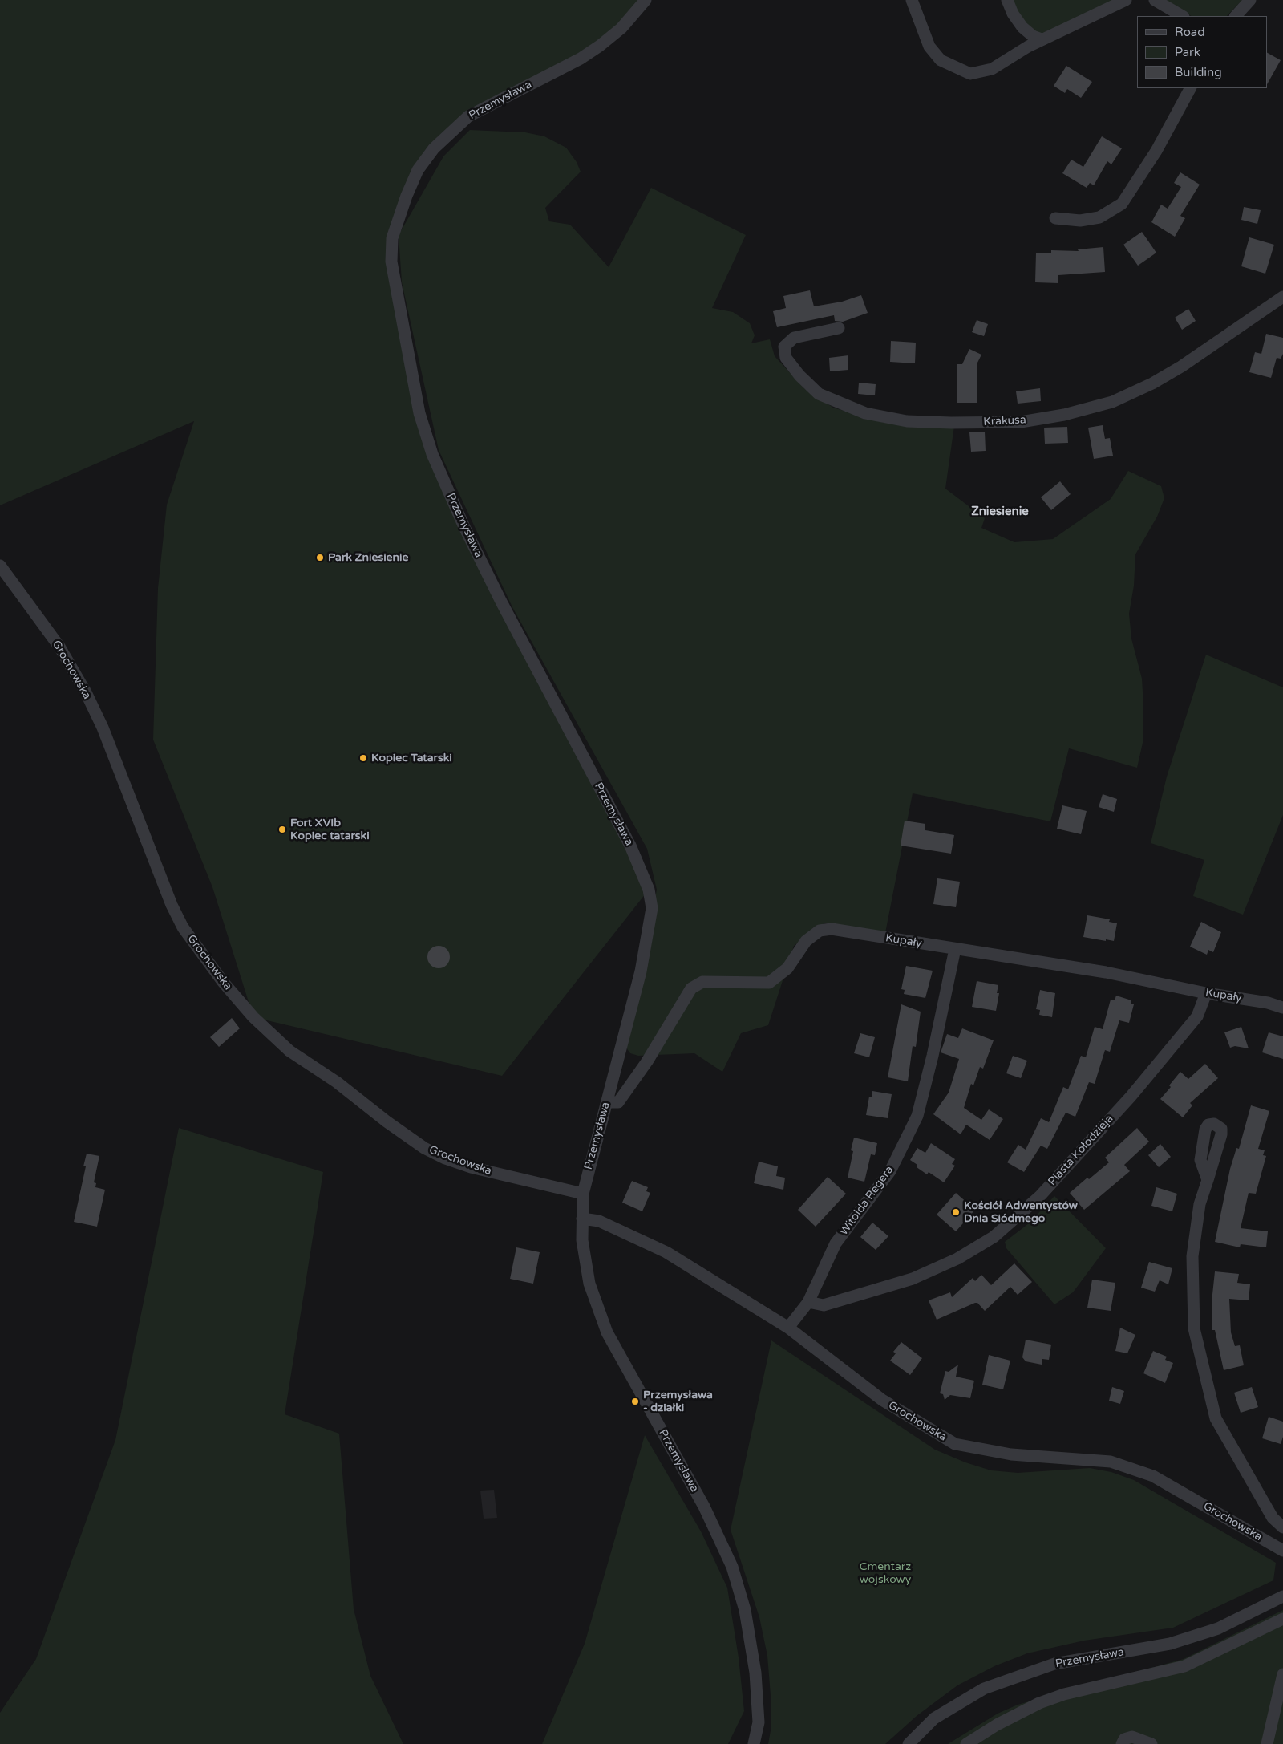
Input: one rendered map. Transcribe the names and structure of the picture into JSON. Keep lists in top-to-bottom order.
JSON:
{
  "streets": {
    "street": [
      "Przemysława",
      "Krakusa",
      "Grochowska",
      "Kupały",
      "Piasta Kołodzieja",
      "Witolda Regera"
    ]
  },
  "crossings": [
    ["Przemysława", "Grochowska"],
    ["Przemysława", "Kupały"],
    ["Grochowska", "Witolda Regera"],
    ["Kupały", "Piasta Kołodzieja"],
    ["Kupały", "Witolda Regera"],
    ["Piasta Kołodzieja", "Witolda Regera"]
  ],
  "districts": ["Zniesienie"],
  "parks": ["Cmentarz wojskowy"],
  "places": [
    "Park Zniesienie",
    "Kopiec Tatarski",
    "Fort XVIb Kopiec tatarski",
    "Kościół Adwentystów Dnia Siódmego",
    "Przemysława - działki"
  ],
  "legend": ["Road", "Park", "Building"]
}
